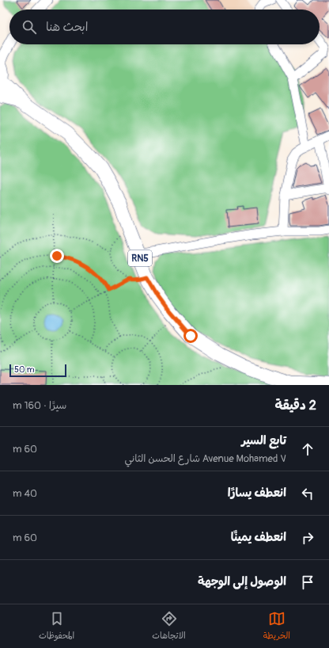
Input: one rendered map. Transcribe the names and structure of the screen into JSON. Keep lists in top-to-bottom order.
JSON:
{
  "streets": {
    "main road": ["RN5"]
  },
  "scale_bar": "50 m",
  "page": {
    "search": "ابحث هنا",
    "scale": "50 m",
    "heading": ["2 دقيقة", "سيرًا · 160 m"],
    "list": [
      ["تابع السير", "Avenue Mohamed V شارع الحسن الثاني", "60 m"],
      ["انعطف يسارًا", "40 m"],
      ["انعطف يمينًا", "60 m"],
      "الوصول إلى الوجهة"
    ],
    "nav": ["الخريطة", "الاتجاهات", "المحفوظات"]
  }
}
